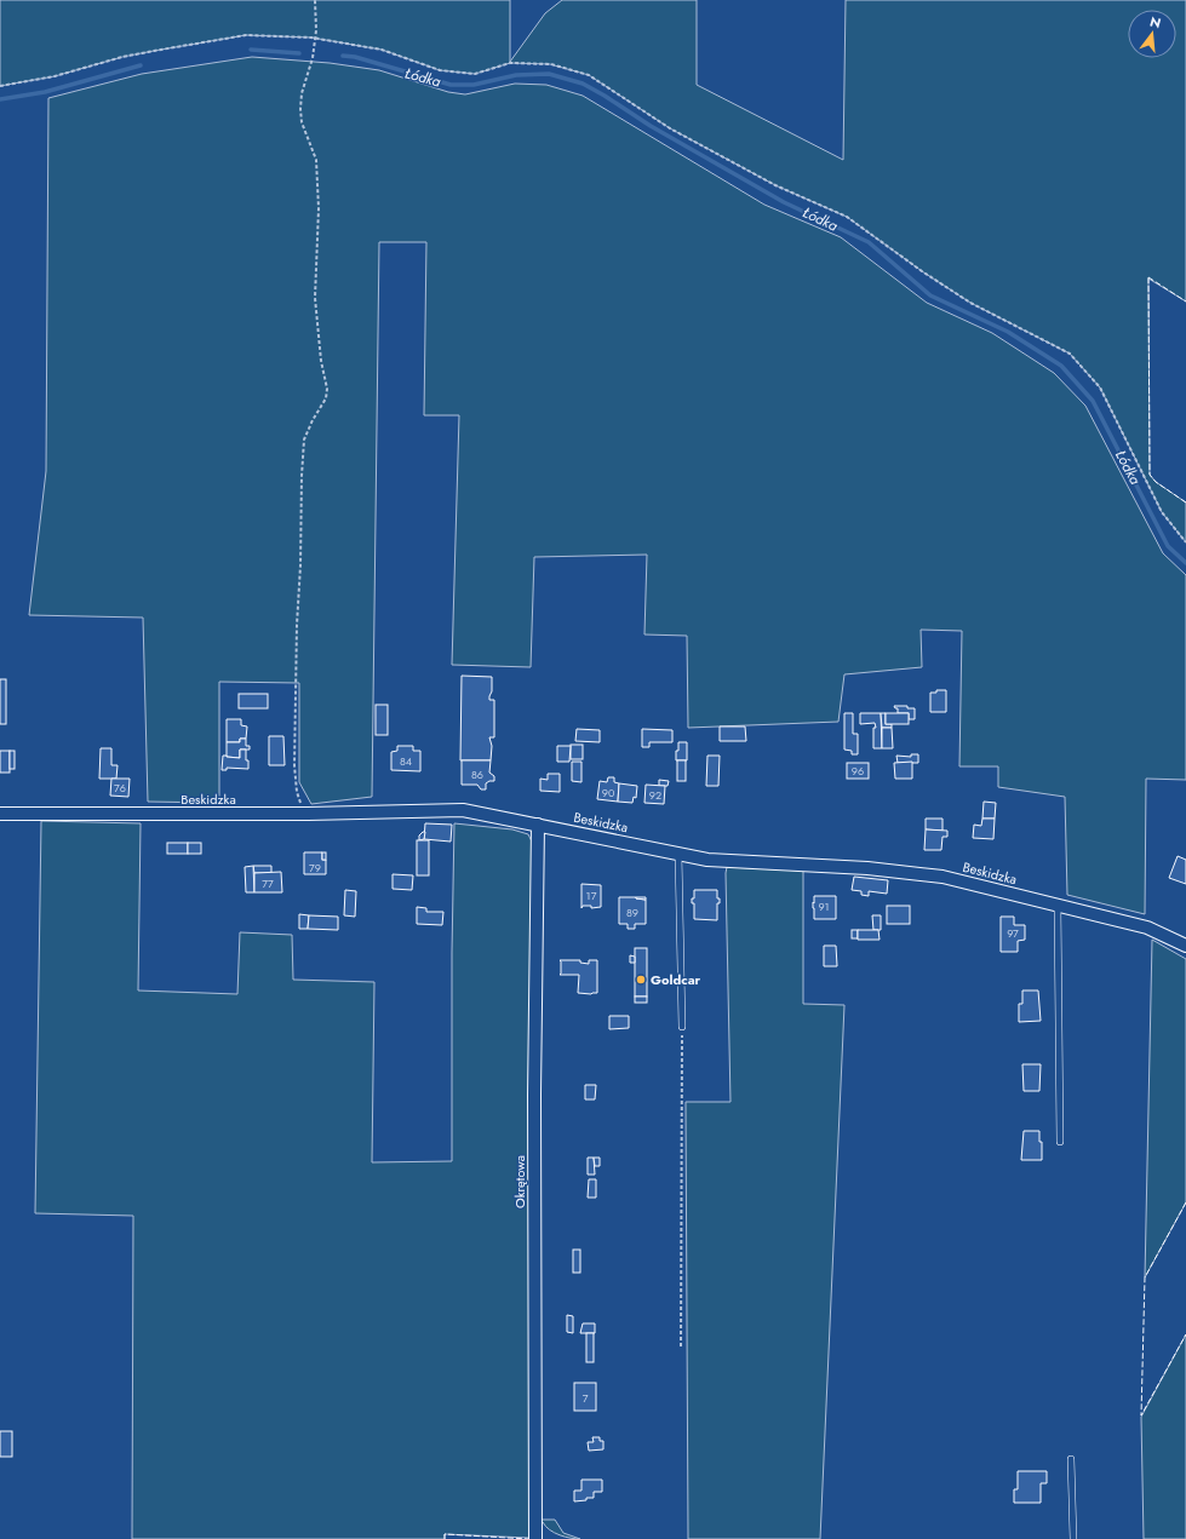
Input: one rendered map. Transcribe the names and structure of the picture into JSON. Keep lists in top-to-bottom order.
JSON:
{
  "streets": {
    "street": ["Beskidzka", "Okrętowa"]
  },
  "crossings": [
    ["Beskidzka", "Okrętowa"]
  ],
  "water": ["Łódka"],
  "places": ["Goldcar"],
  "house_numbers": [
    "84",
    "96",
    "86",
    "76",
    "90",
    "92",
    "79",
    "77",
    "17",
    "91",
    "89",
    "97",
    "7"
  ],
  "north": "top"
}
